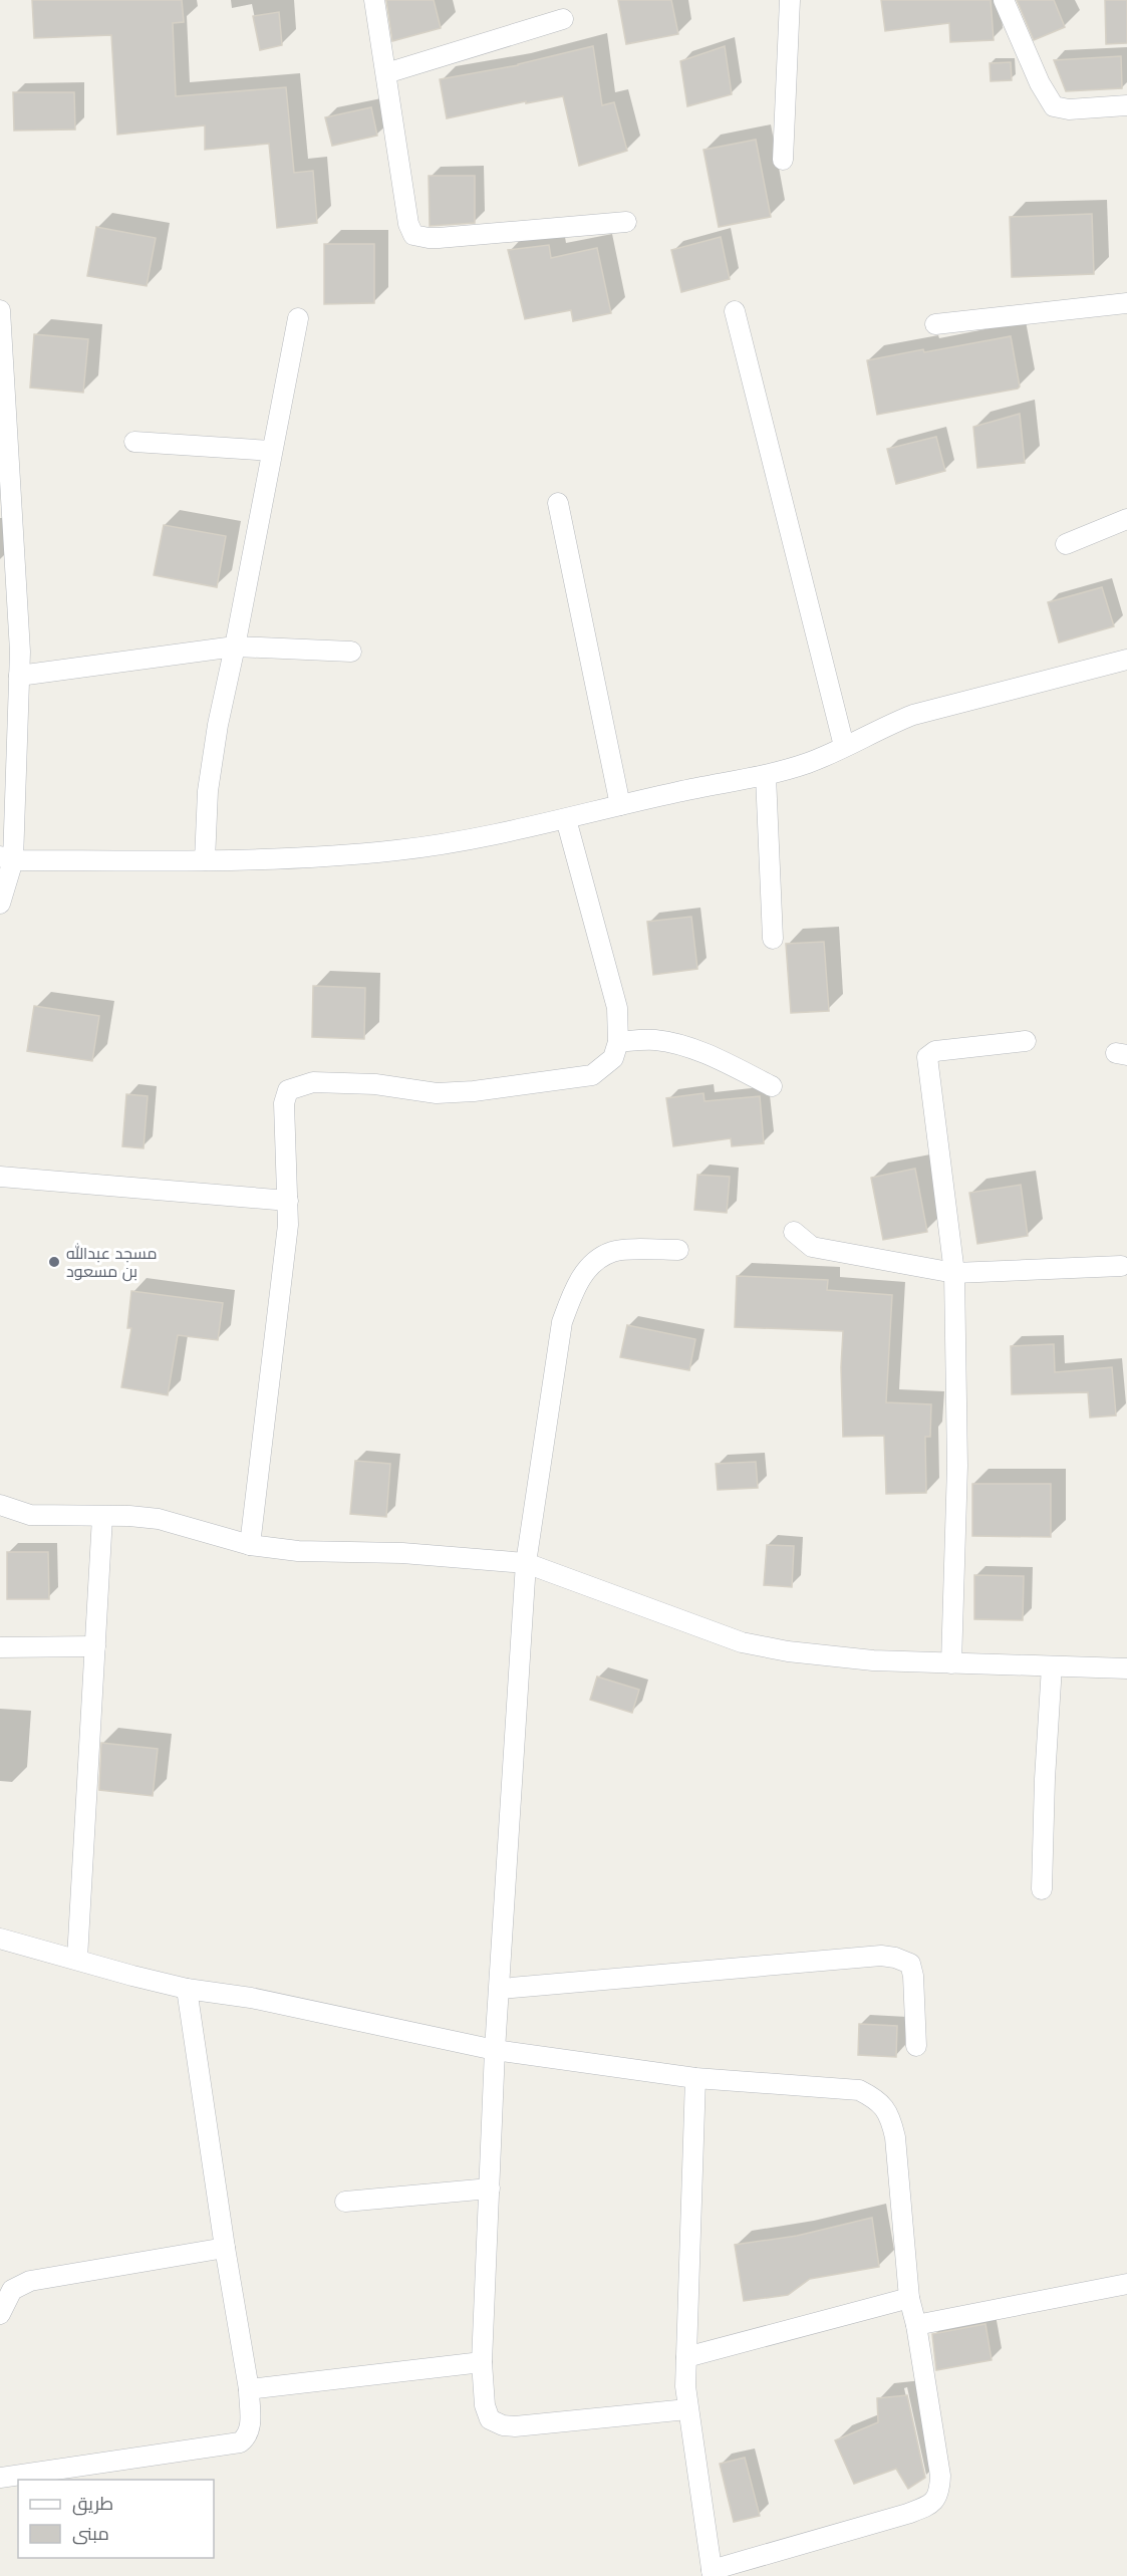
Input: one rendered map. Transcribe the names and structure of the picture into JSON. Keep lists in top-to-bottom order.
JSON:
{
  "places": ["مسجد عبدالله بن مسعود"],
  "legend": ["طريق", "مبنى"]
}
